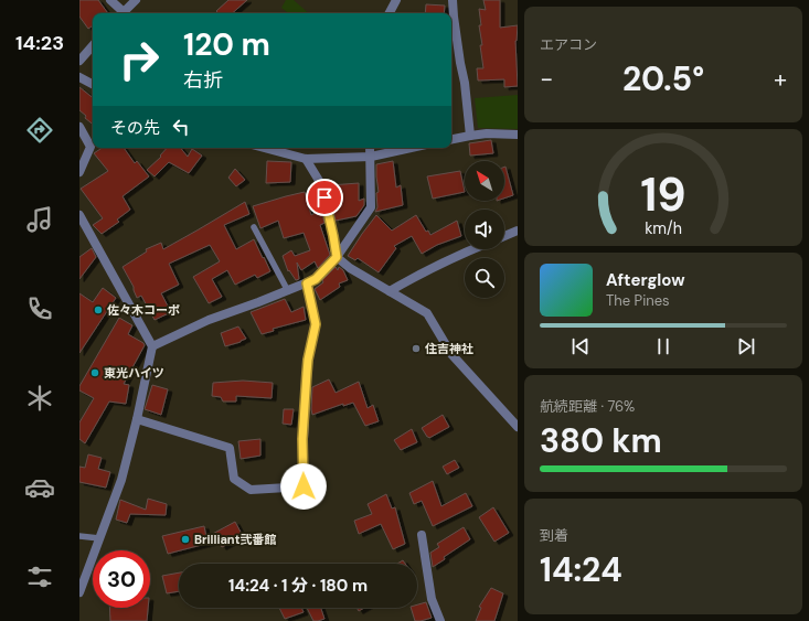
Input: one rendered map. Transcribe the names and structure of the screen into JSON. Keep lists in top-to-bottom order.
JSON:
{
  "places": [
    "佐々木コーポ",
    "住吉神社",
    "東光ハイツ",
    "Brilliant弐番館"
  ],
  "north": "top left",
  "page": {
    "tabs": "14:23",
    "tile": [
      "エアコン",
      ["航続距離 · 76%", "380 km"],
      ["到着", "14:24"]
    ],
    "turn": ["120 m", "右折"],
    "heat": ["−", "20.5°", "+"],
    "then": "その先",
    "song": ["Afterglow", "The Pines"],
    "limit": "30",
    "trip": "14:24 · 1 分 · 180 m",
    "gauge": ["19", "km/h"]
  }
}
